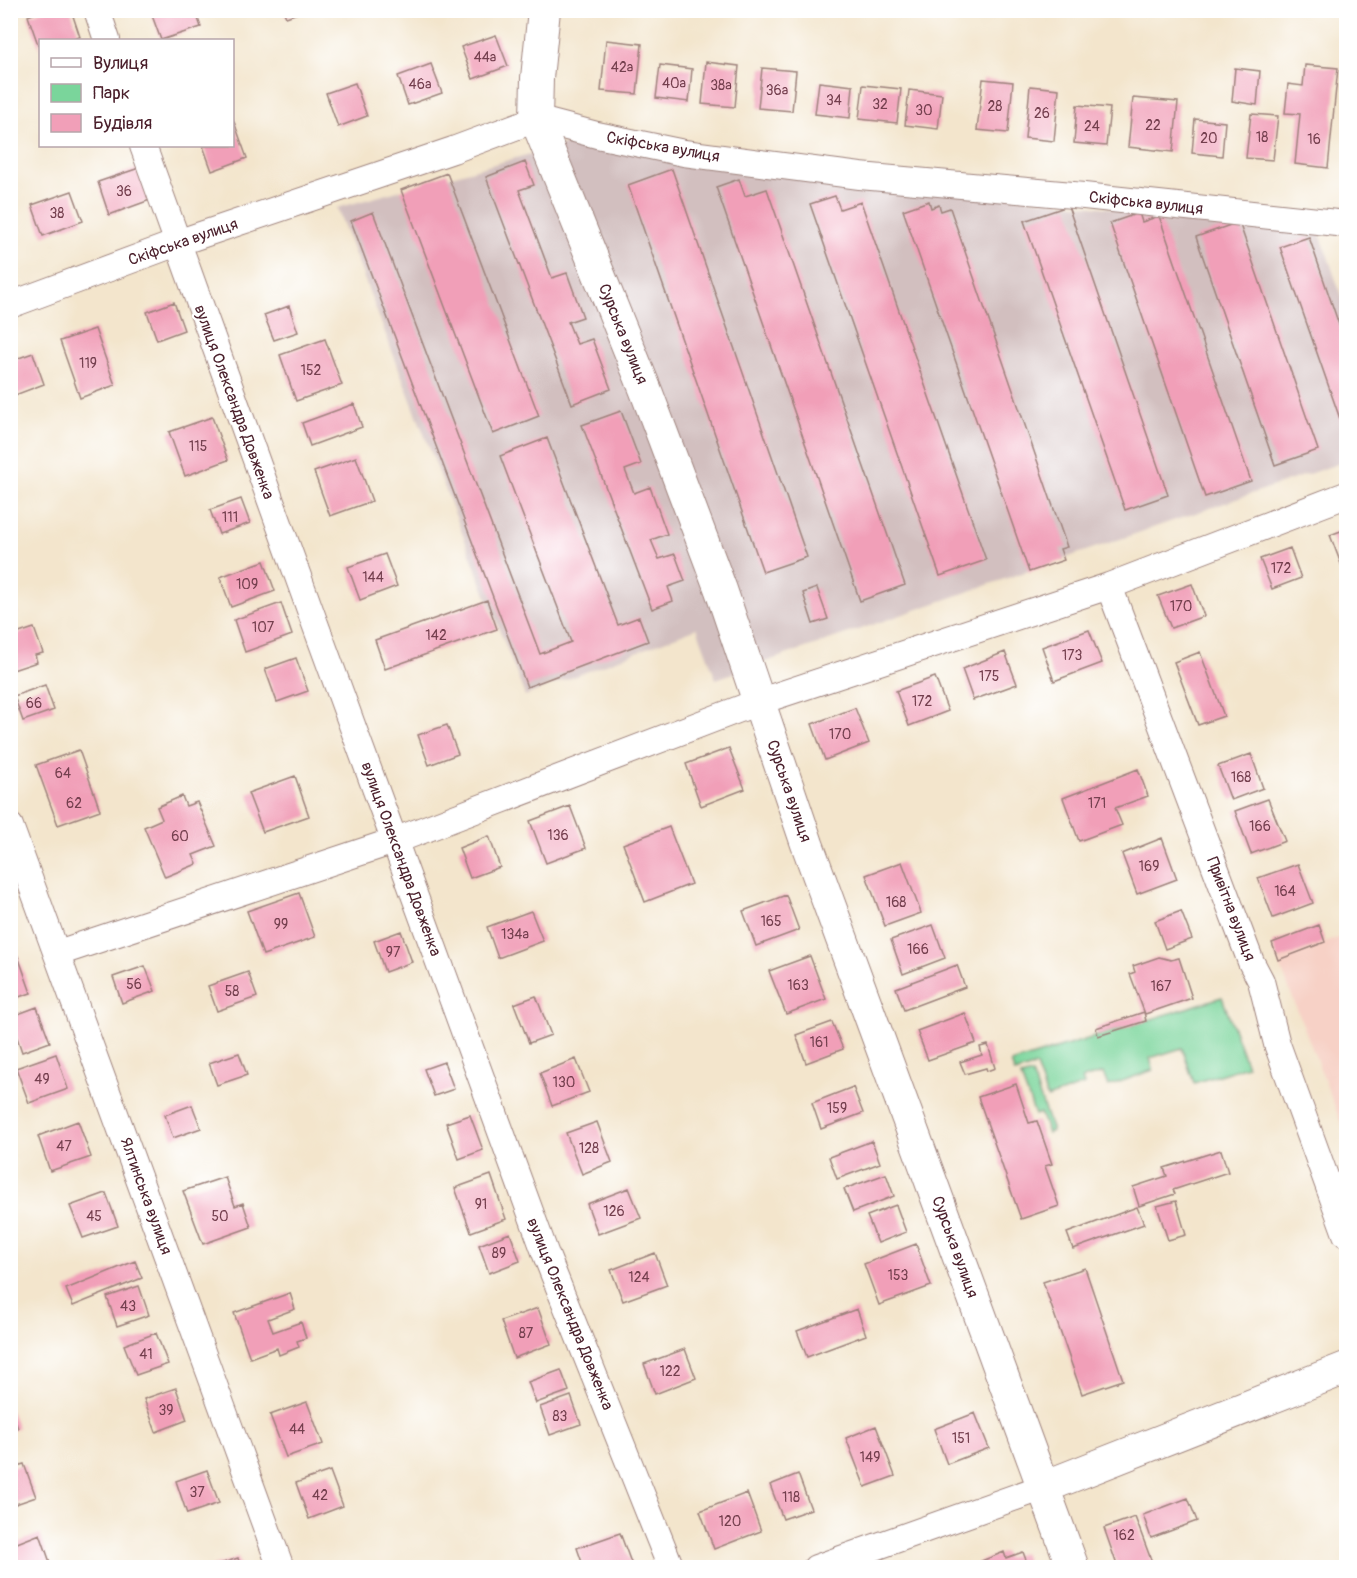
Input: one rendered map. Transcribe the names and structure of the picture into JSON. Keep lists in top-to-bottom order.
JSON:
{
  "streets": {
    "street": [
      "Скіфська вулиця",
      "Сурська вулиця",
      "вулиця Олександра Довженка",
      "Привітна вулиця",
      "Ялтинська вулиця"
    ]
  },
  "crossings": [
    ["Скіфська вулиця", "Сурська вулиця"],
    ["Скіфська вулиця", "вулиця Олександра Довженка"]
  ],
  "house_numbers": [
    "44а",
    "42а",
    "40а",
    "46а",
    "38а",
    "36а",
    "34",
    "32",
    "28",
    "30",
    "26",
    "22",
    "24",
    "18",
    "20",
    "16",
    "36",
    "38",
    "119",
    "152",
    "115",
    "111",
    "172",
    "144",
    "109",
    "170",
    "107",
    "142",
    "173",
    "175",
    "172",
    "66",
    "170",
    "64",
    "168",
    "62",
    "171",
    "166",
    "136",
    "60",
    "169",
    "164",
    "168",
    "165",
    "99",
    "134а",
    "166",
    "97",
    "56",
    "163",
    "167",
    "58",
    "161",
    "49",
    "130",
    "159",
    "47",
    "128",
    "91",
    "126",
    "45",
    "50",
    "89",
    "153",
    "124",
    "43",
    "87",
    "41",
    "122",
    "39",
    "83",
    "44",
    "151",
    "149",
    "37",
    "42",
    "118",
    "120",
    "162"
  ],
  "legend": ["Вулиця", "Парк", "Будівля"]
}
